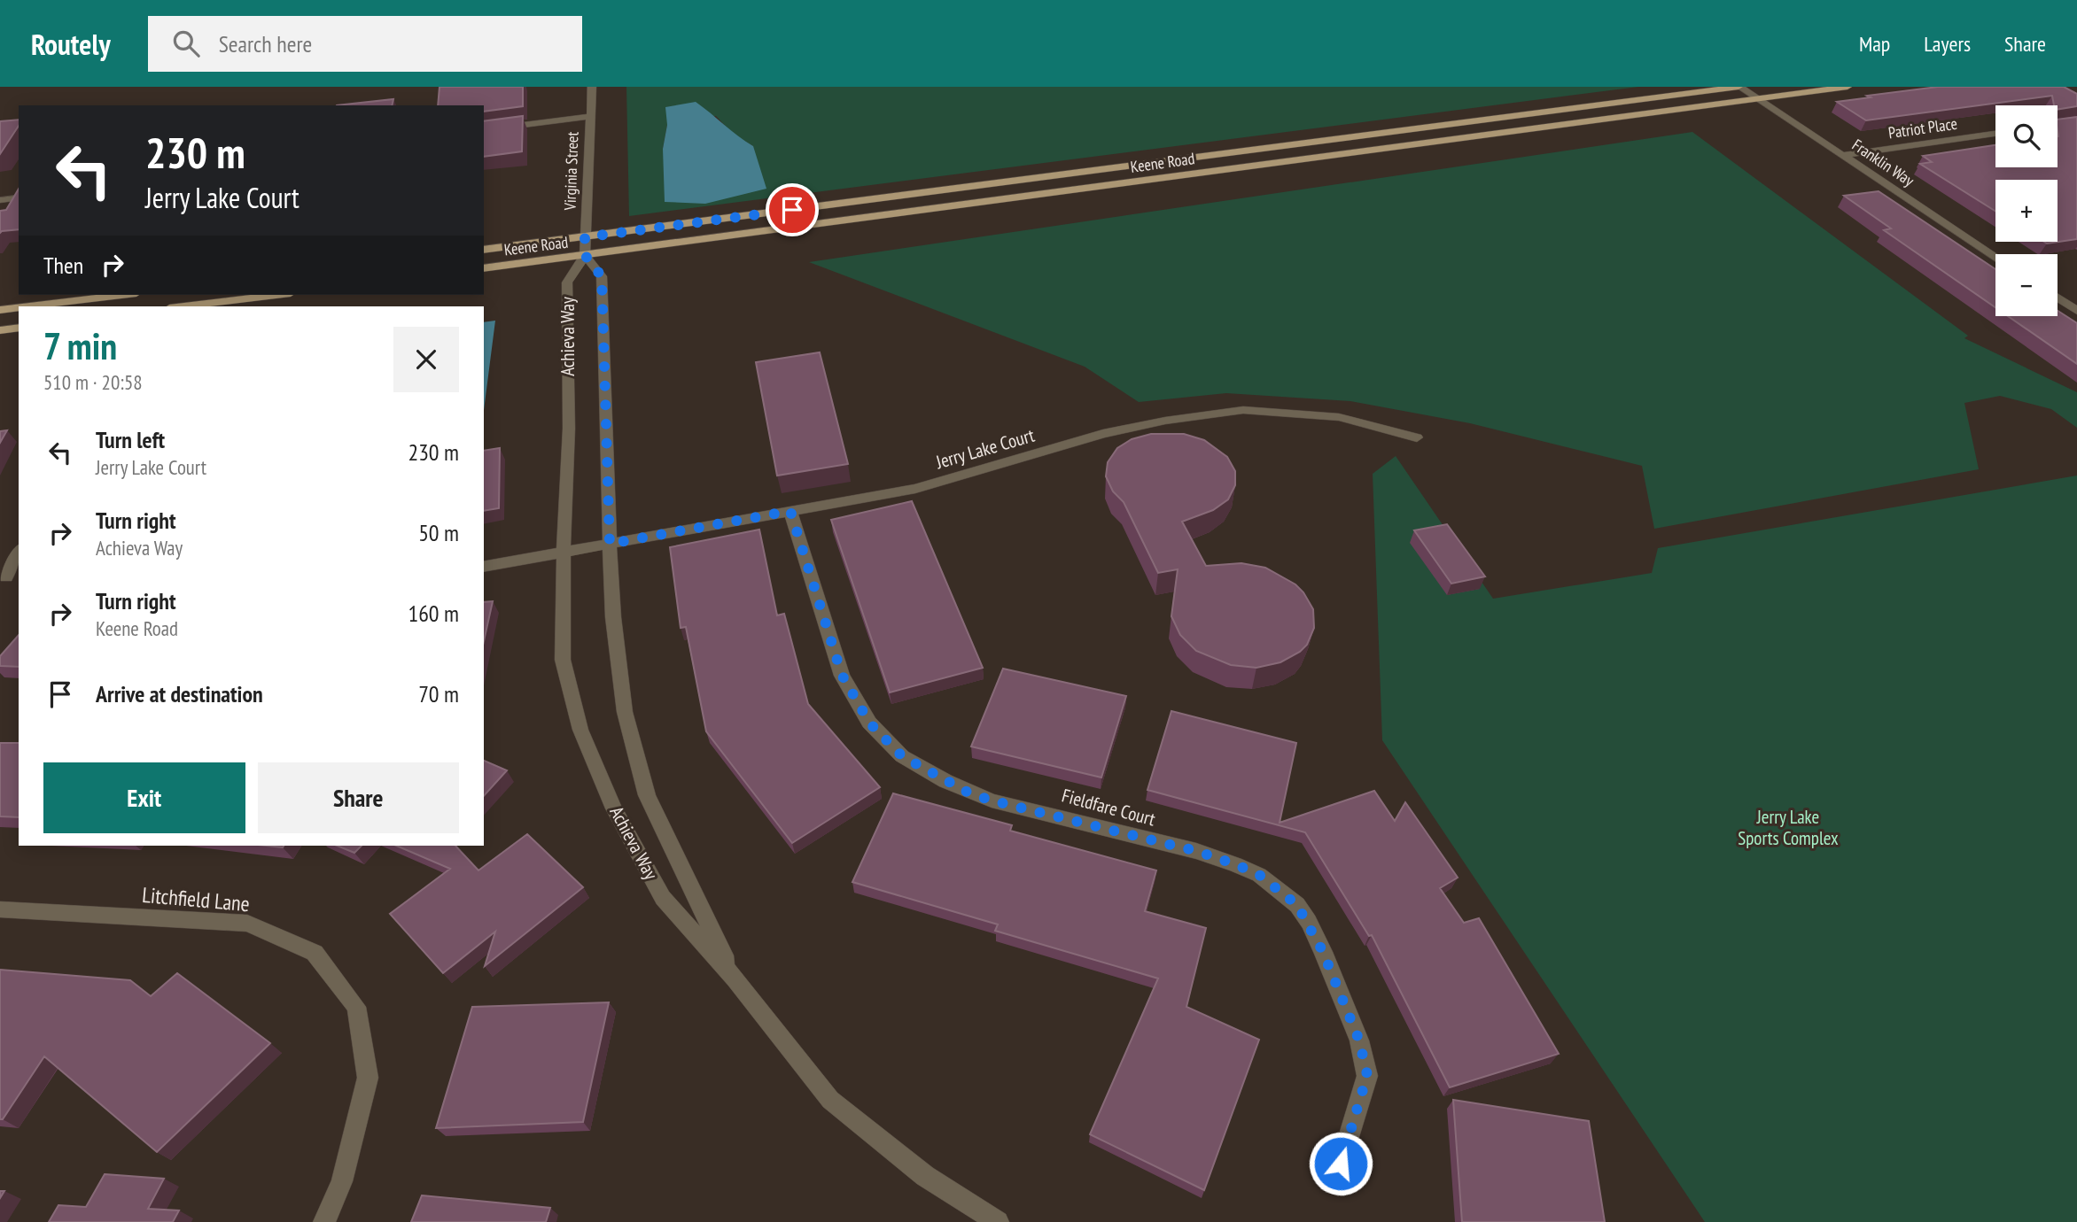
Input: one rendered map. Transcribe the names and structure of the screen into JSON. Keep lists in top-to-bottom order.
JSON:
{
  "streets": {
    "main road": ["Keene Road"],
    "street": [
      "Patriot Place",
      "Franklin Way",
      "Virginia Street",
      "Achieva Way",
      "Jerry Lake Court",
      "Fieldfare Court",
      "Litchfield Lane"
    ]
  },
  "crossings": [
    ["Patriot Place", "Franklin Way"],
    ["Keene Road", "Franklin Way"],
    ["Keene Road", "Virginia Street"],
    ["Keene Road", "Achieva Way"],
    ["Virginia Street", "Achieva Way"],
    ["Achieva Way", "Jerry Lake Court"],
    ["Jerry Lake Court", "Fieldfare Court"]
  ],
  "parks": ["Jerry Lake Sports Complex"],
  "page": {
    "header": "Routely",
    "search": "Search here",
    "nav": ["Map", "Layers", "Share"],
    "map_buttons": ["+", "−"],
    "turn": ["230 m", "Jerry Lake Court"],
    "then": "Then",
    "heading": ["7 min", "510 m · 20:58"],
    "list": [
      {
        "name": "Turn left",
        "note": "Jerry Lake Court",
        "value": "230 m"
      },
      {
        "name": "Turn right",
        "note": "Achieva Way",
        "value": "50 m"
      },
      {
        "name": "Turn right",
        "note": "Keene Road",
        "value": "160 m"
      },
      {
        "name": "Arrive at destination",
        "value": "70 m"
      }
    ],
    "buttons": ["Exit", "Share"]
  }
}
